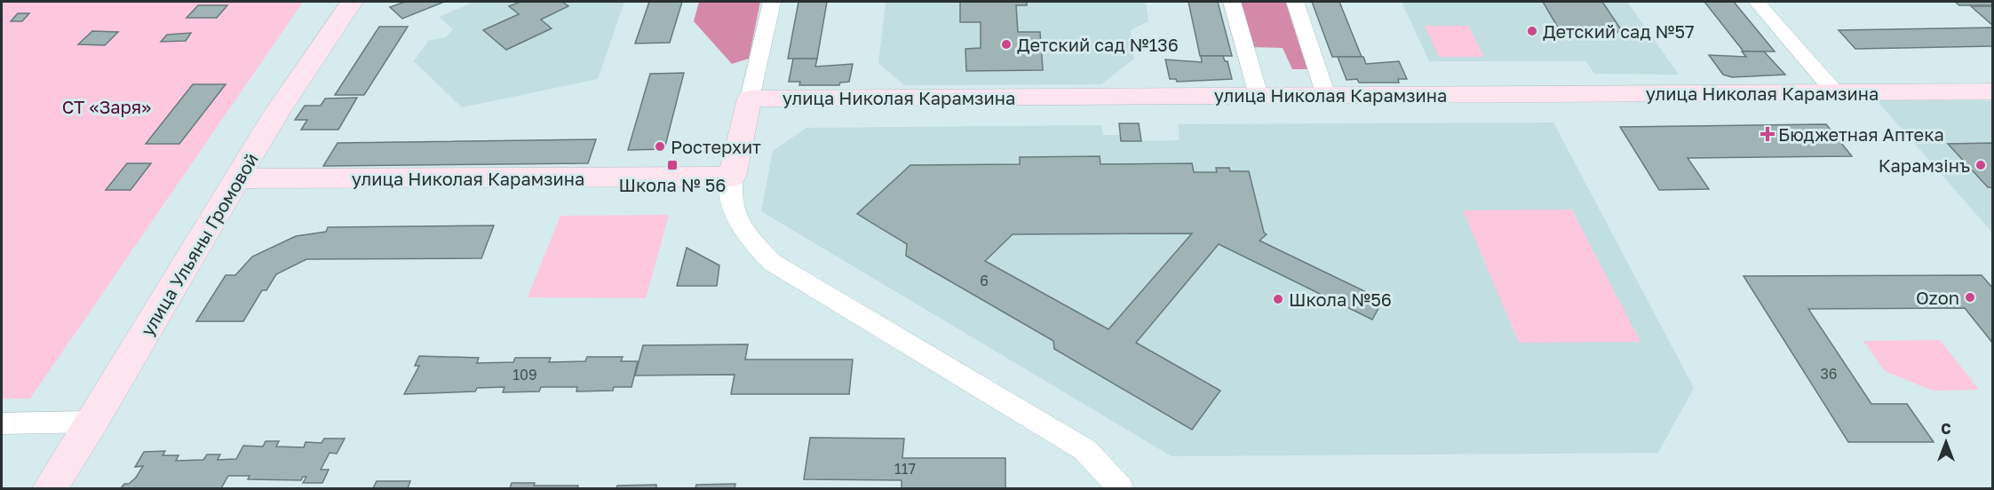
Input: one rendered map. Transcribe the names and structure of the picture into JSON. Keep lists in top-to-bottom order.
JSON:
{
  "streets": {
    "street": ["улица Николая Карамзина", "улица Ульяны Громовой"]
  },
  "crossings": [
    ["улица Николая Карамзина", "улица Ульяны Громовой"]
  ],
  "parks": ["СТ «Заря»"],
  "places": {
    "other": [
      "Детский сад №57",
      "Детский сад №136",
      "Ростерхит",
      "Карамзiнъ",
      "Ozon",
      "Школа №56"
    ],
    "health": ["Бюджетная Аптека"],
    "transit": ["Школа № 56"]
  },
  "house_numbers": [
    "6",
    "36",
    "109",
    "117"
  ],
  "north": "top"
}
